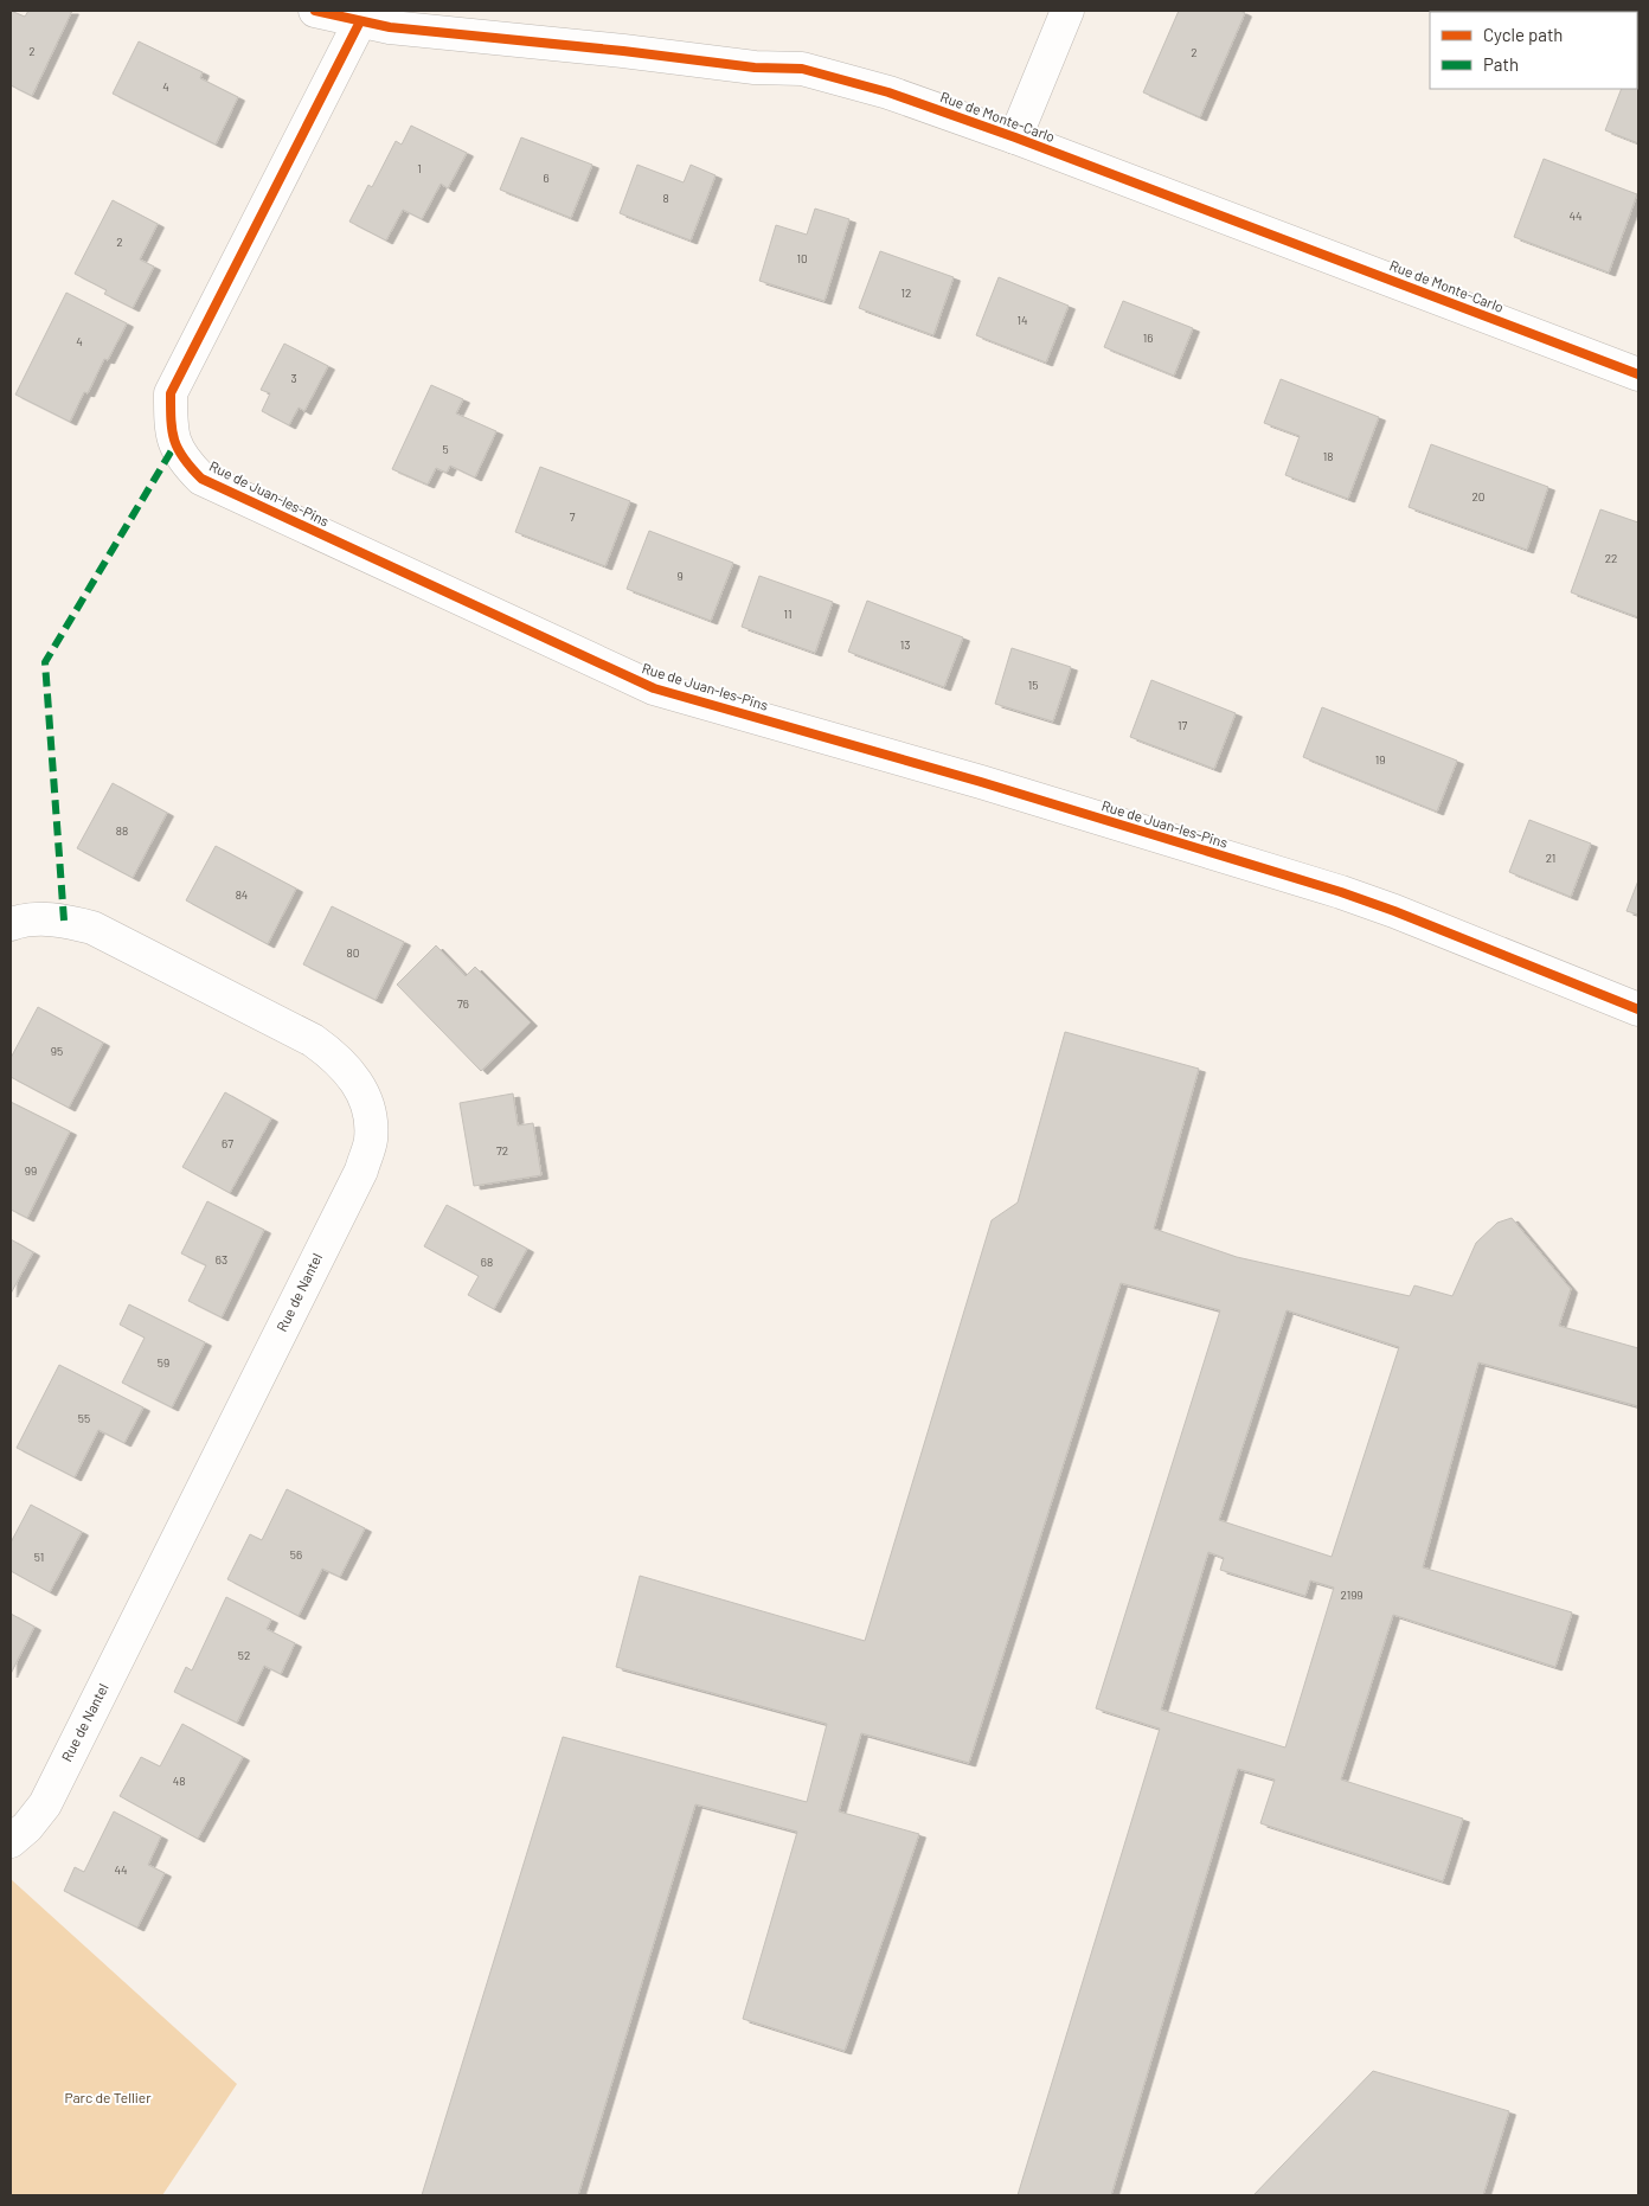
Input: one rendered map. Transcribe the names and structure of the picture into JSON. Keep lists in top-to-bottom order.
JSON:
{
  "streets": {
    "street": ["Rue de Monte-Carlo", "Rue de Juan-les-Pins", "Rue de Nantel"]
  },
  "crossings": [
    ["Rue de Monte-Carlo", "Rue de Juan-les-Pins"]
  ],
  "parks": ["Parc de Tellier"],
  "house_numbers": [
    "2",
    "2",
    "4",
    "1",
    "6",
    "8",
    "44",
    "2",
    "10",
    "12",
    "14",
    "16",
    "4",
    "3",
    "5",
    "18",
    "20",
    "7",
    "22",
    "9",
    "11",
    "13",
    "15",
    "17",
    "19",
    "88",
    "21",
    "84",
    "80",
    "76",
    "95",
    "67",
    "72",
    "99",
    "63",
    "68",
    "59",
    "55",
    "56",
    "51",
    "2199",
    "52",
    "48",
    "44"
  ],
  "legend": ["Cycle path", "Path"]
}
